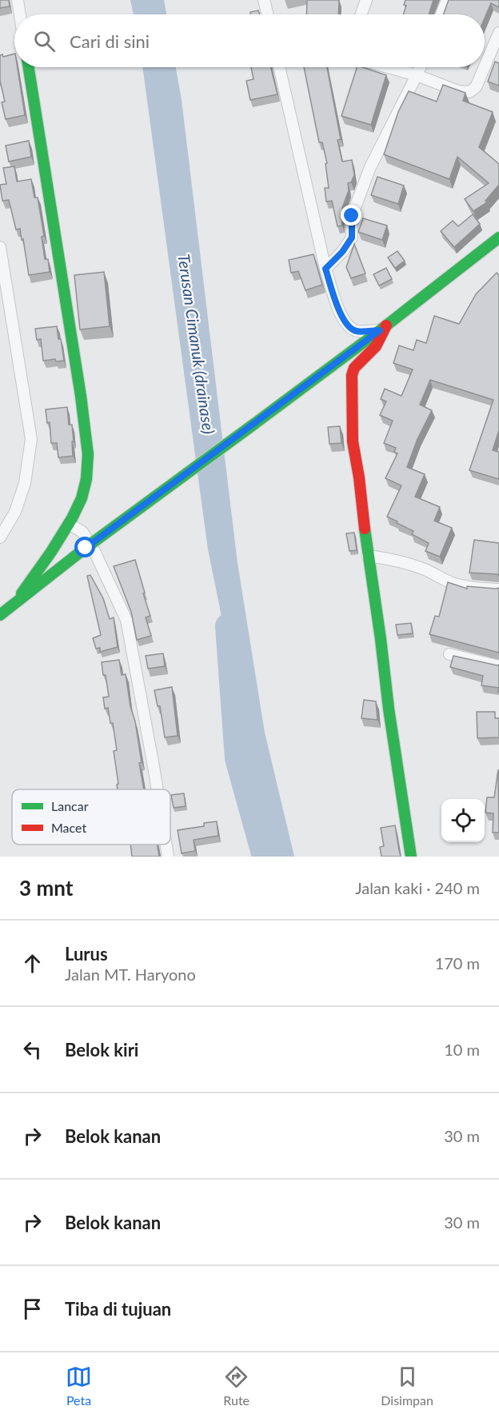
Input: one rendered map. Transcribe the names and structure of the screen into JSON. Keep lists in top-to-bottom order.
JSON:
{
  "water": ["Terusan Cimanuk (drainase)"],
  "legend": ["Lancar", "Macet"],
  "page": {
    "search": "Cari di sini",
    "heading": ["3 mnt", "Jalan kaki · 240 m"],
    "list": [
      ["Lurus", "Jalan MT. Haryono", "170 m"],
      ["Belok kiri", "10 m"],
      ["Belok kanan", "30 m"],
      ["Belok kanan", "30 m"],
      "Tiba di tujuan"
    ],
    "nav": ["Peta", "Rute", "Disimpan"]
  }
}
